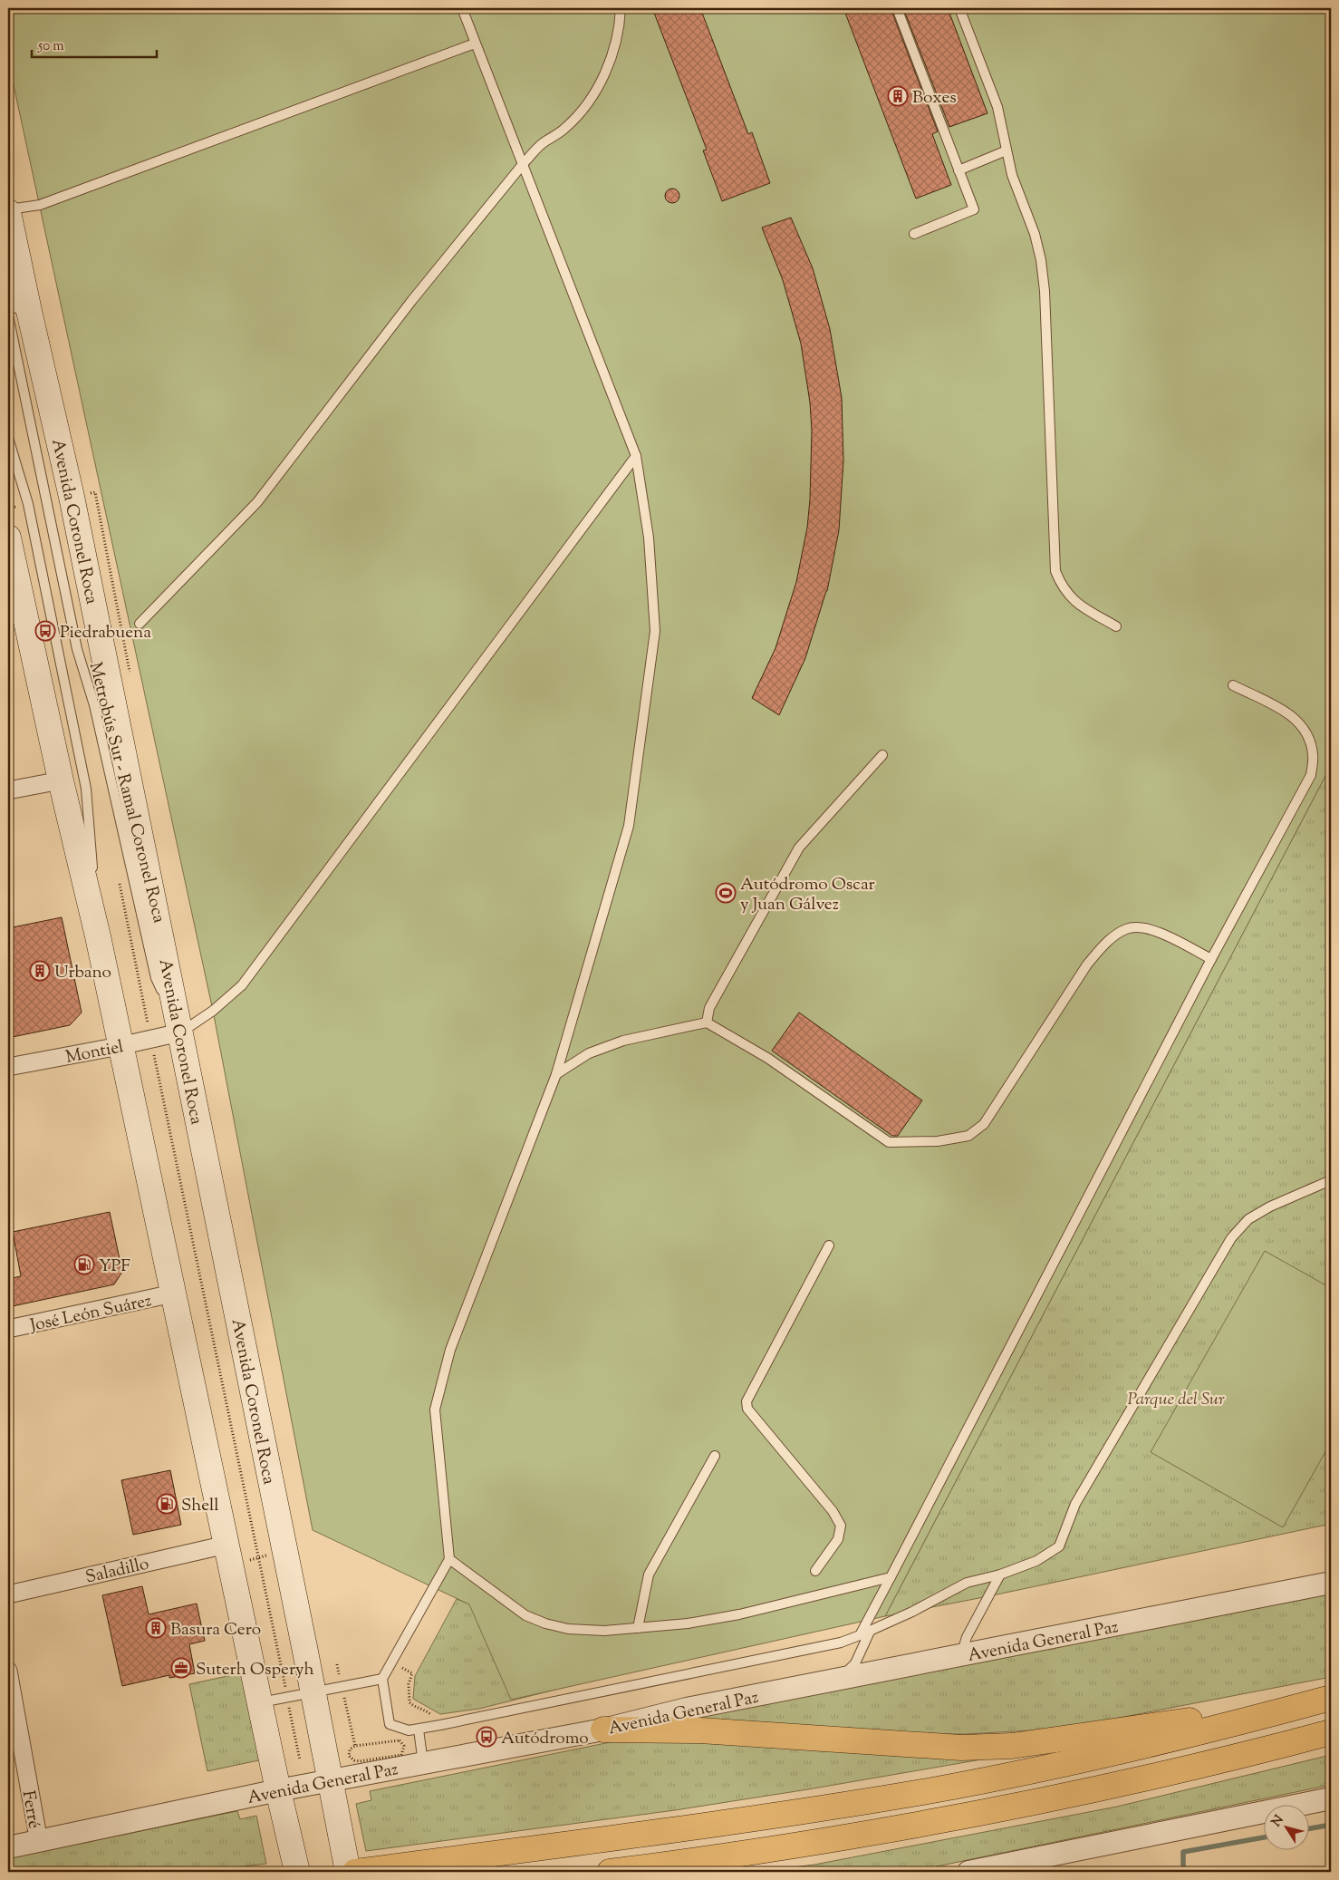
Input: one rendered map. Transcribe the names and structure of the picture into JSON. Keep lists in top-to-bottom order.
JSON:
{
  "streets": {
    "main road": ["Avenida Coronel Roca"],
    "street": [
      "Montiel",
      "José León Suárez",
      "Saladillo",
      "Avenida General Paz",
      "Ferré"
    ],
    "lane": ["Metrobús Sur - Ramal Coronel Roca"]
  },
  "crossings": [
    ["Avenida Coronel Roca", "Montiel"],
    ["Avenida Coronel Roca", "Avenida General Paz"],
    ["Avenida General Paz", "Ferré"]
  ],
  "parks": ["Parque del Sur"],
  "places": {
    "building": ["Boxes", "Urbano", "Basura Cero"],
    "bus stop": ["Piedrabuena", "Autódromo"],
    "sports": ["Autódromo Oscar y Juan Gálvez"],
    "fuel station": ["YPF", "Shell"],
    "office": ["Suterh Osperyh"]
  },
  "scale_bar": "50 m",
  "north": "top left"
}
